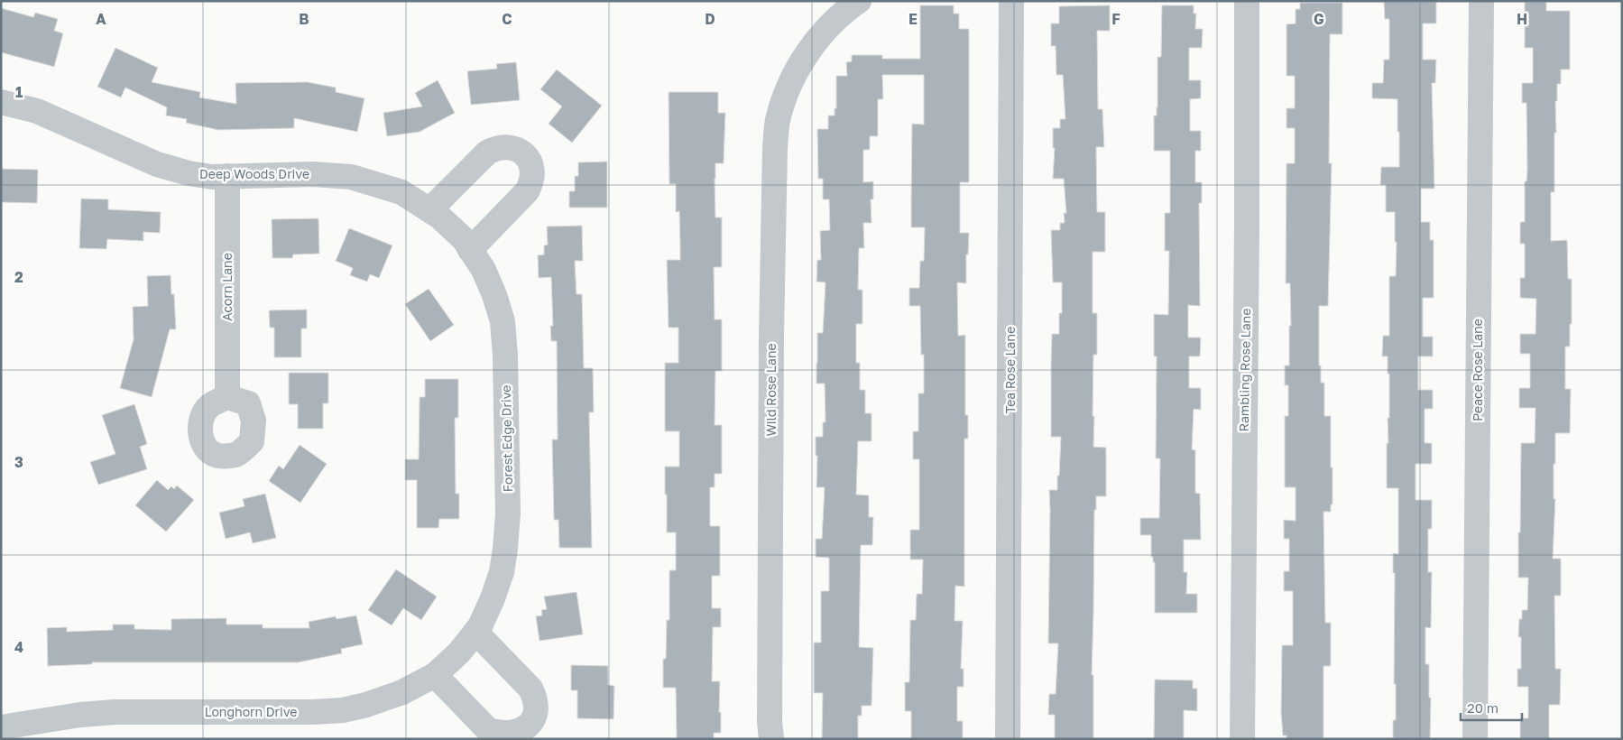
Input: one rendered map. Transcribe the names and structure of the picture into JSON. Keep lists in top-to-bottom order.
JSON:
{
  "streets": {
    "street": [
      "Deep Woods Drive",
      "Acorn Lane",
      "Tea Rose Lane",
      "Rambling Rose Lane",
      "Peace Rose Lane",
      "Wild Rose Lane",
      "Forest Edge Drive",
      "Longhorn Drive"
    ]
  },
  "crossings": [
    ["Deep Woods Drive", "Acorn Lane"],
    ["Deep Woods Drive", "Forest Edge Drive"],
    ["Forest Edge Drive", "Longhorn Drive"]
  ],
  "scale_bar": "20 m",
  "grid": {
    "columns": [
      "A",
      "B",
      "C",
      "D",
      "E",
      "F",
      "G",
      "H"
    ],
    "rows": [
      "1",
      "2",
      "3",
      "4"
    ]
  }
}
